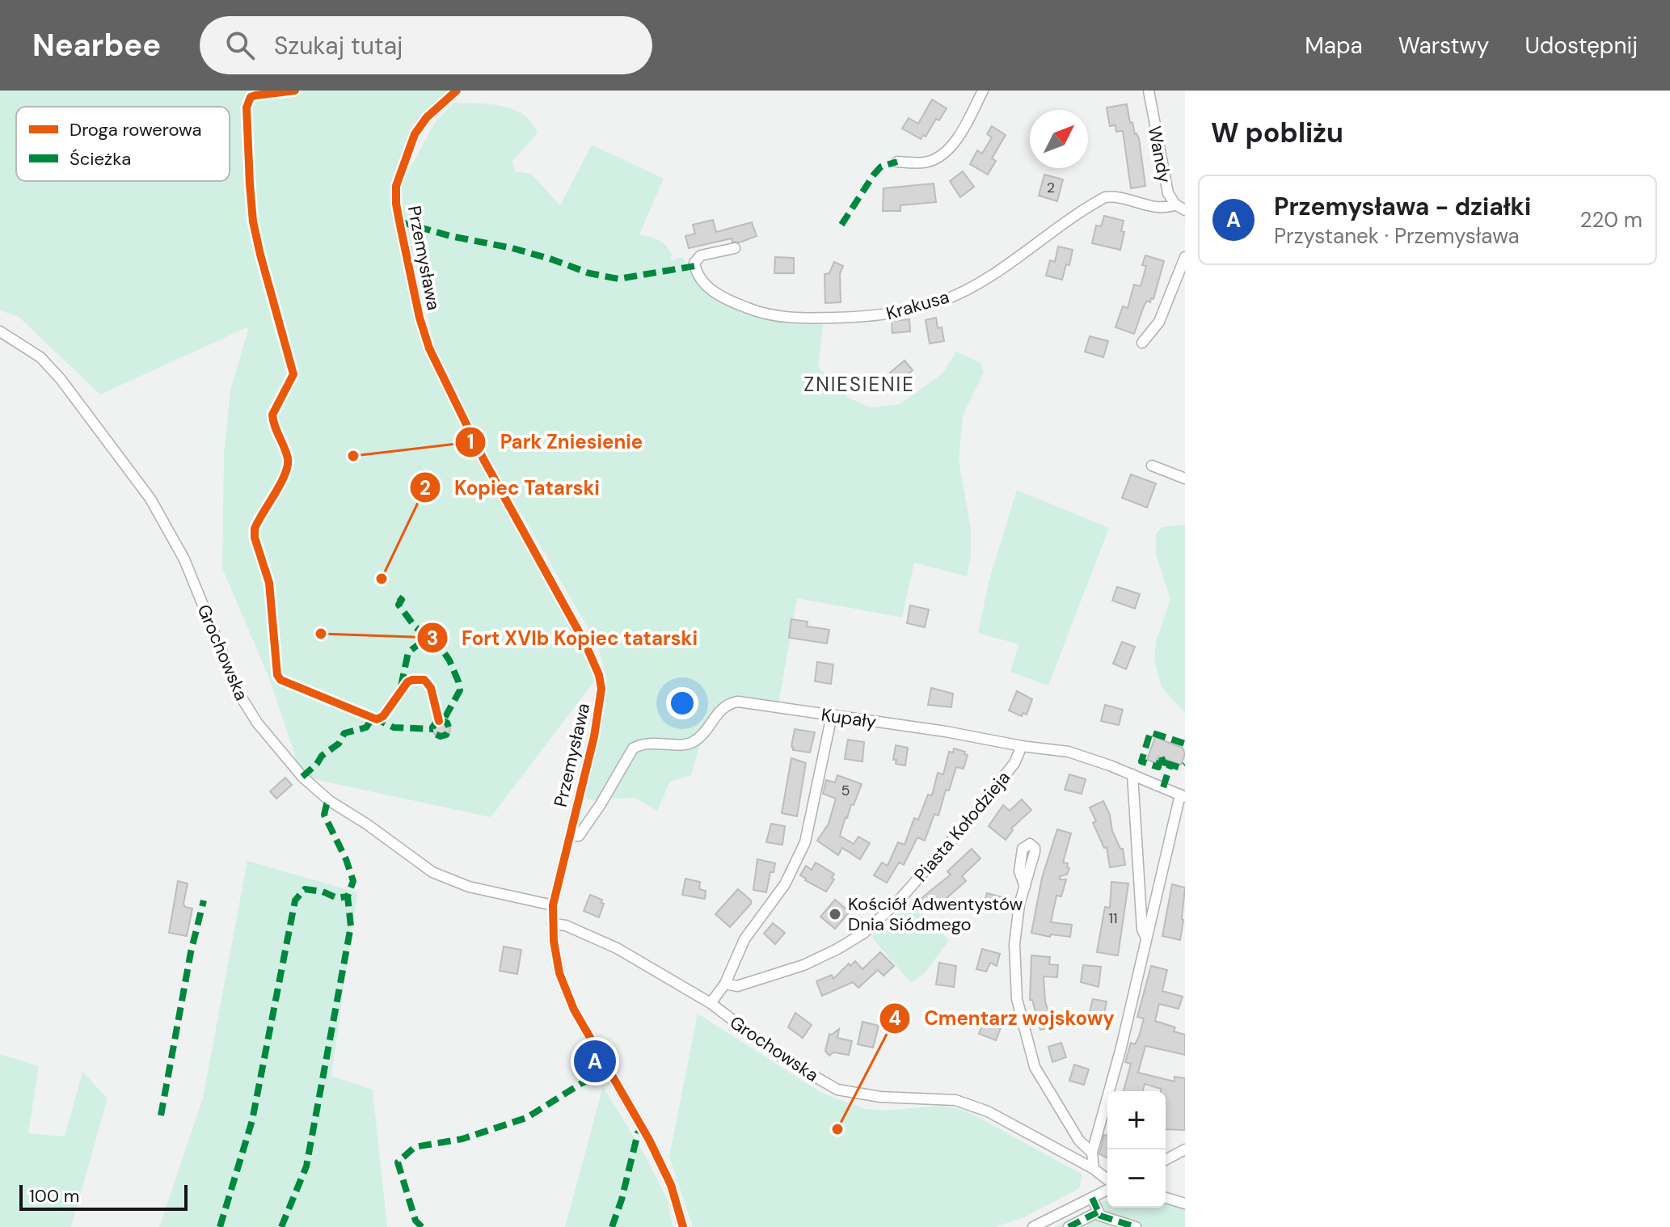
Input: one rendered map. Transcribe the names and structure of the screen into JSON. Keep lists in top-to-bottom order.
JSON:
{
  "streets": {
    "street": [
      "Wandy",
      "Przemysława",
      "Krakusa",
      "Grochowska",
      "Kupały",
      "Piasta Kołodzieja"
    ]
  },
  "crossings": [
    ["Wandy", "Krakusa"],
    ["Przemysława", "Grochowska"],
    ["Przemysława", "Kupały"],
    ["Kupały", "Piasta Kołodzieja"]
  ],
  "districts": ["ZNIESIENIE"],
  "places": [
    "Park Zniesienie",
    "Kopiec Tatarski",
    "Fort XVIb Kopiec tatarski",
    "Kościół Adwentystów Dnia Siódmego",
    "Cmentarz wojskowy"
  ],
  "house_numbers": ["2", "5", "11"],
  "legend": ["Droga rowerowa", "Ścieżka"],
  "scale_bar": "100 m",
  "north": "top right",
  "page": {
    "header": "Nearbee",
    "search": "Szukaj tutaj",
    "nav": ["Mapa", "Warstwy", "Udostępnij"],
    "heading": "W pobliżu",
    "list": [
      {
        "mark": "A",
        "name": "Przemysława - działki",
        "note": "Przystanek · Przemysława",
        "value": "220 m"
      }
    ],
    "pins": "A",
    "map_buttons": ["+", "−"],
    "scale": "100 m"
  }
}
